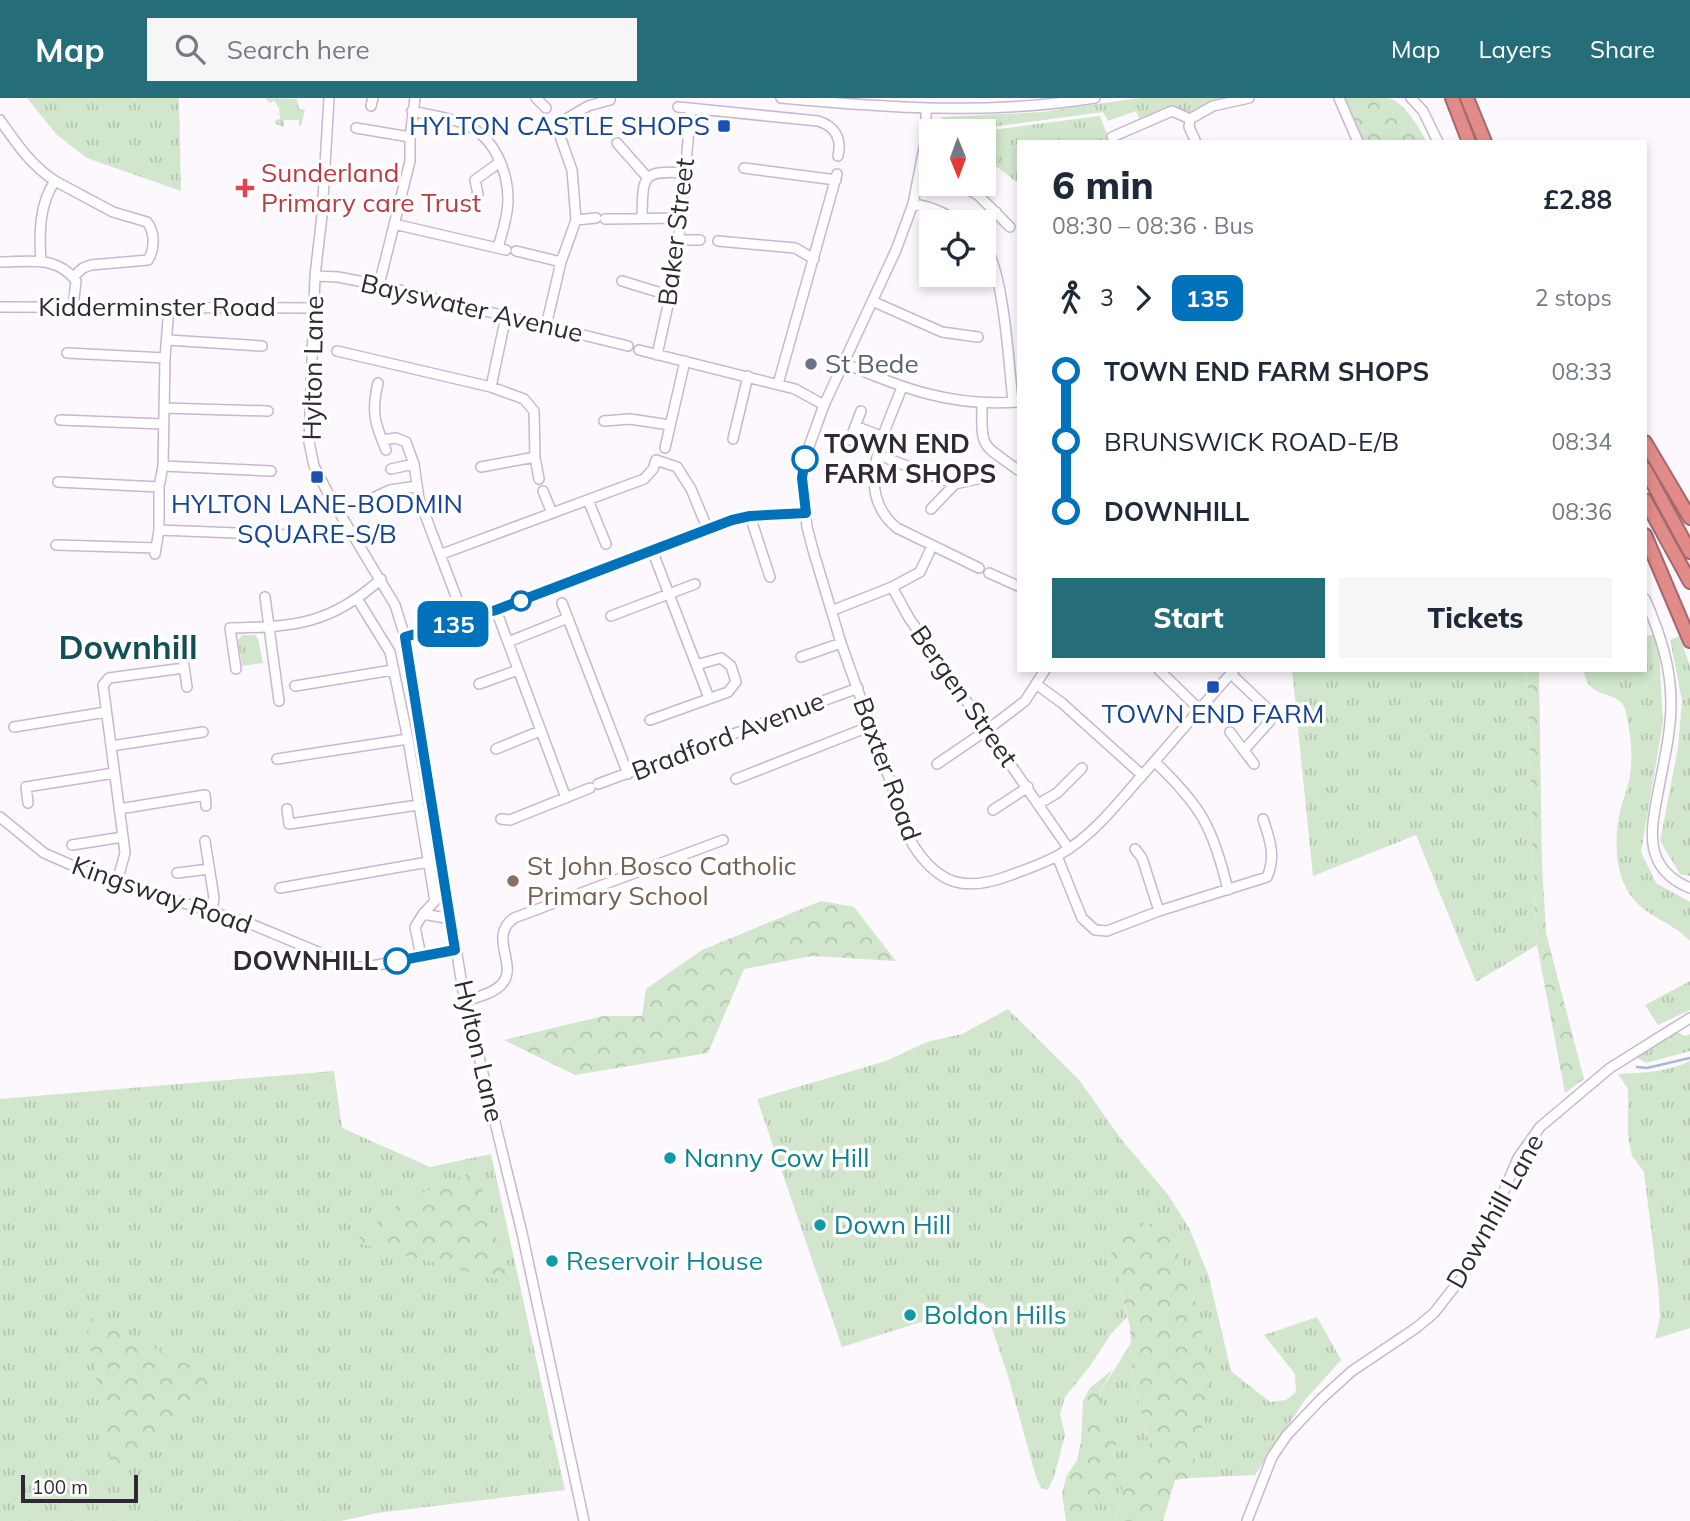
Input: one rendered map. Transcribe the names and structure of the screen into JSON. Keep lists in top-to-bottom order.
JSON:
{
  "streets": {
    "street": [
      "Baker Street",
      "Kidderminster Road",
      "Bayswater Avenue",
      "Hylton Lane",
      "Bergen Street",
      "Bradford Avenue",
      "Baxter Road",
      "Kingsway Road",
      "Downhill Lane"
    ]
  },
  "crossings": [
    ["Kidderminster Road", "Hylton Lane"],
    ["Bayswater Avenue", "Hylton Lane"],
    ["Hylton Lane", "Kingsway Road"],
    ["Bergen Street", "Baxter Road"],
    ["Bradford Avenue", "Baxter Road"]
  ],
  "districts": ["Downhill"],
  "places": {
    "transit": ["HYLTON CASTLE SHOPS", "HYLTON LANE-BODMIN SQUARE-S/B", "TOWN END FARM"],
    "health": ["Sunderland Primary care Trust"],
    "other": [
      "St Bede",
      "TOWN END FARM SHOPS",
      "St John Bosco Catholic Primary School",
      "DOWNHILL",
      "Nanny Cow Hill",
      "Down Hill",
      "Reservoir House",
      "Boldon Hills"
    ]
  },
  "lines": ["bus line 135"],
  "scale_bar": "100 m",
  "north": "bottom",
  "page": {
    "header": "Map",
    "search": "Search here",
    "nav": ["Map", "Layers", "Share"],
    "on_map": "135",
    "heading": ["6 min", "08:30 – 08:36 · Bus", "£2.88"],
    "legs": ["3", "135", "2 stops"],
    "list": [
      {
        "name": "TOWN END FARM SHOPS",
        "value": "08:33"
      },
      {
        "name": "BRUNSWICK ROAD-E/B",
        "value": "08:34"
      },
      {
        "name": "DOWNHILL",
        "value": "08:36"
      }
    ],
    "buttons": ["Start", "Tickets"],
    "scale": "100 m"
  }
}
